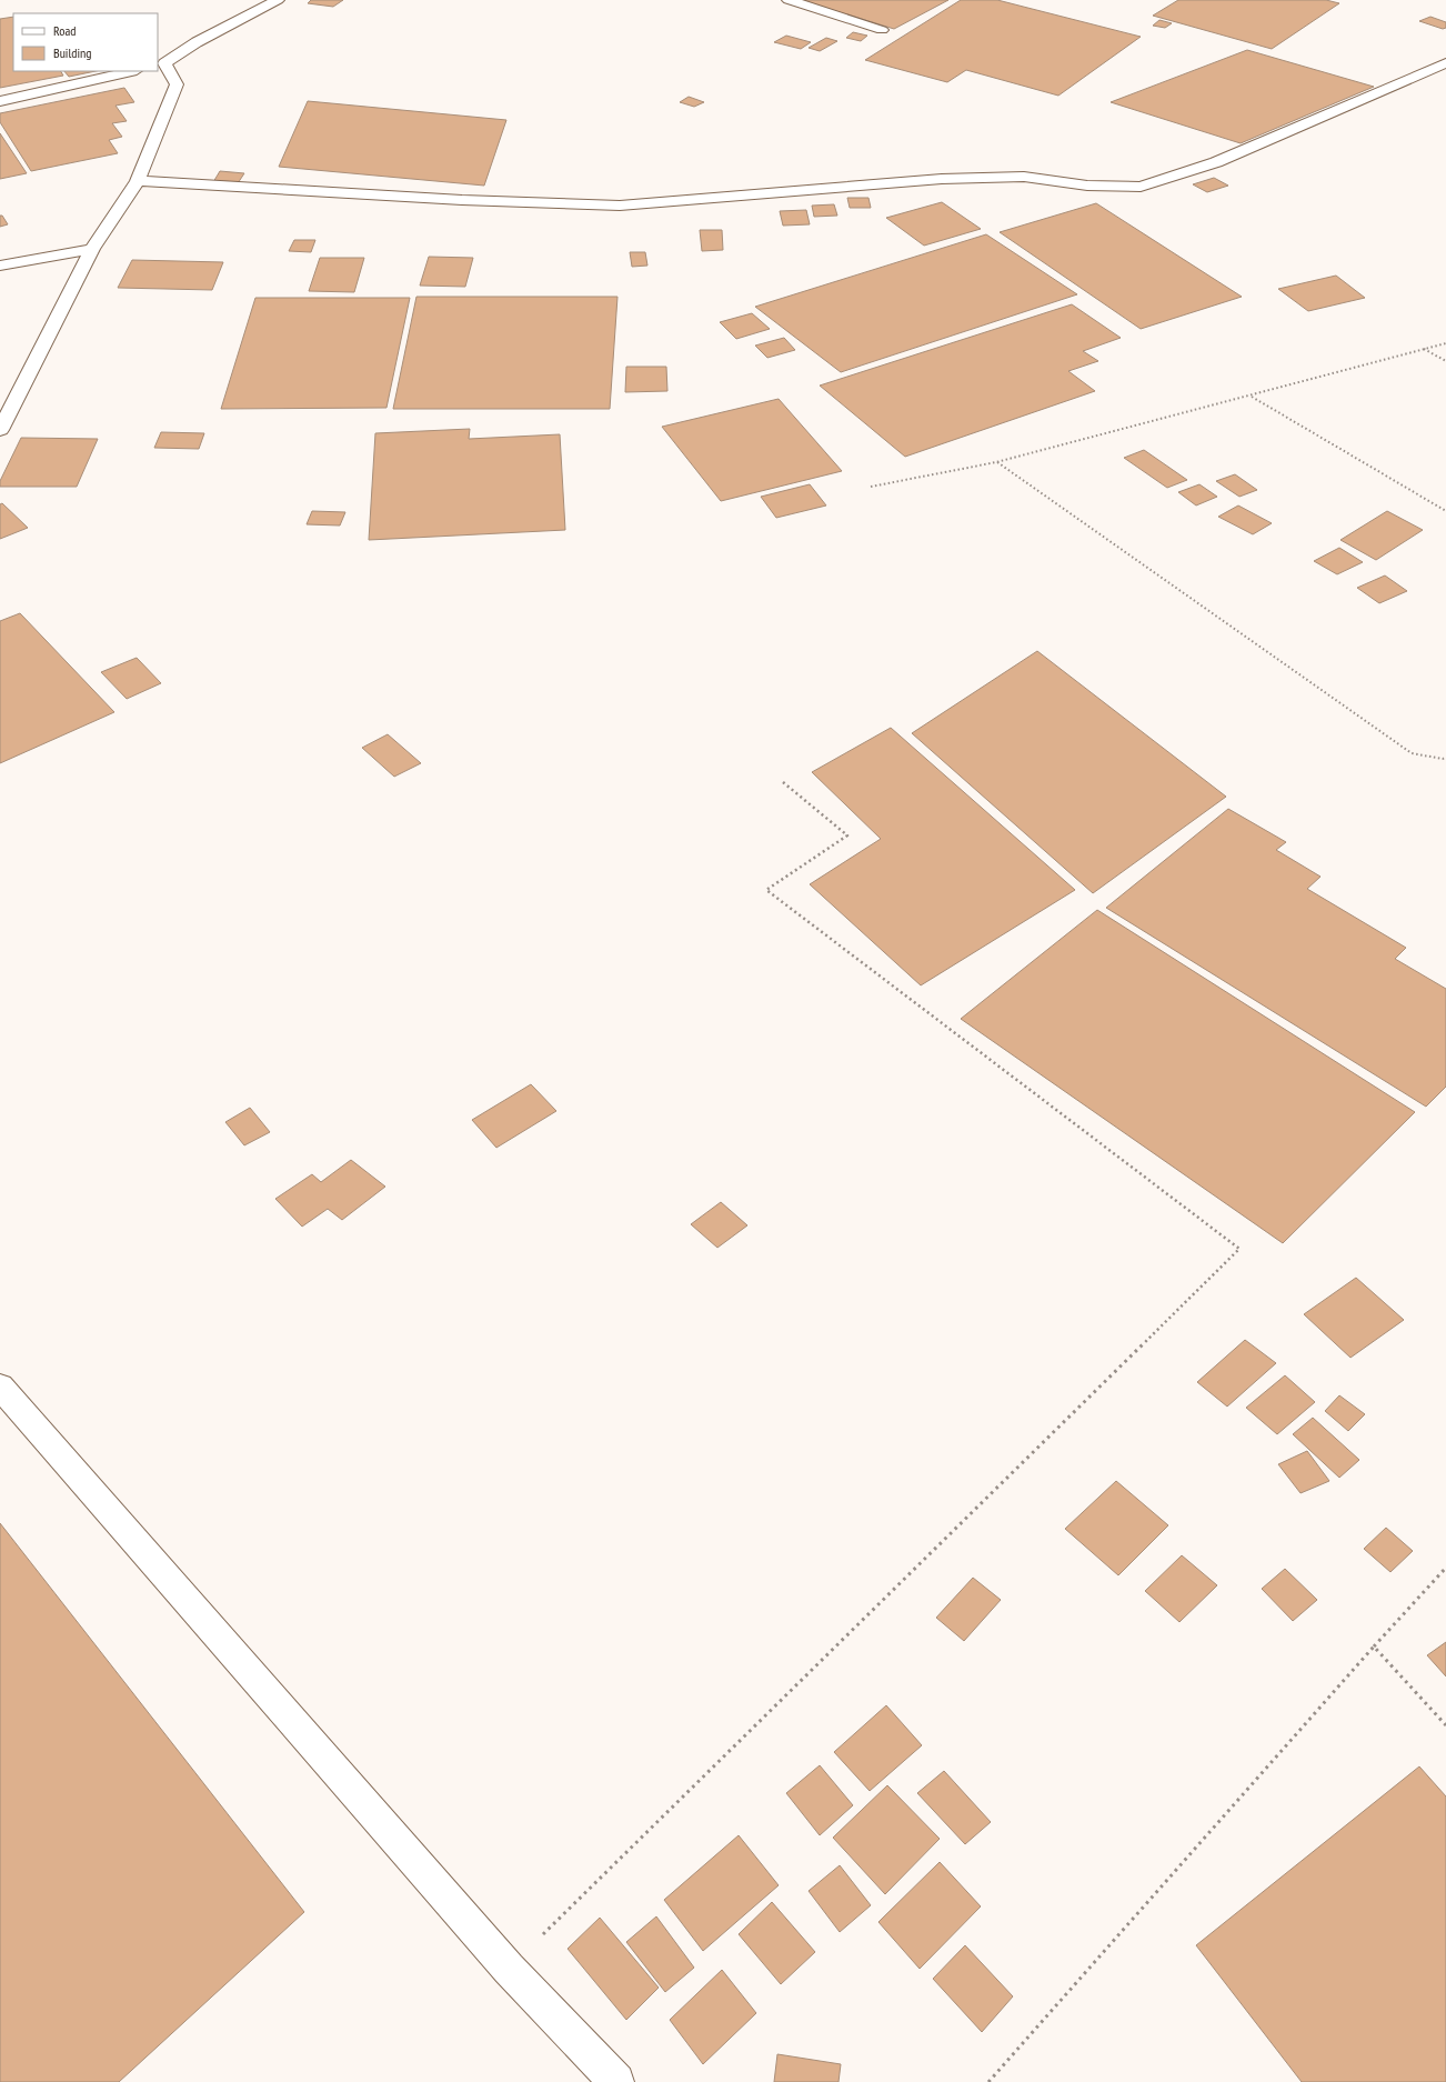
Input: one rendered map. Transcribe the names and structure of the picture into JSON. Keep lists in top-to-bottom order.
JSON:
{
  "legend": ["Road", "Building"]
}
